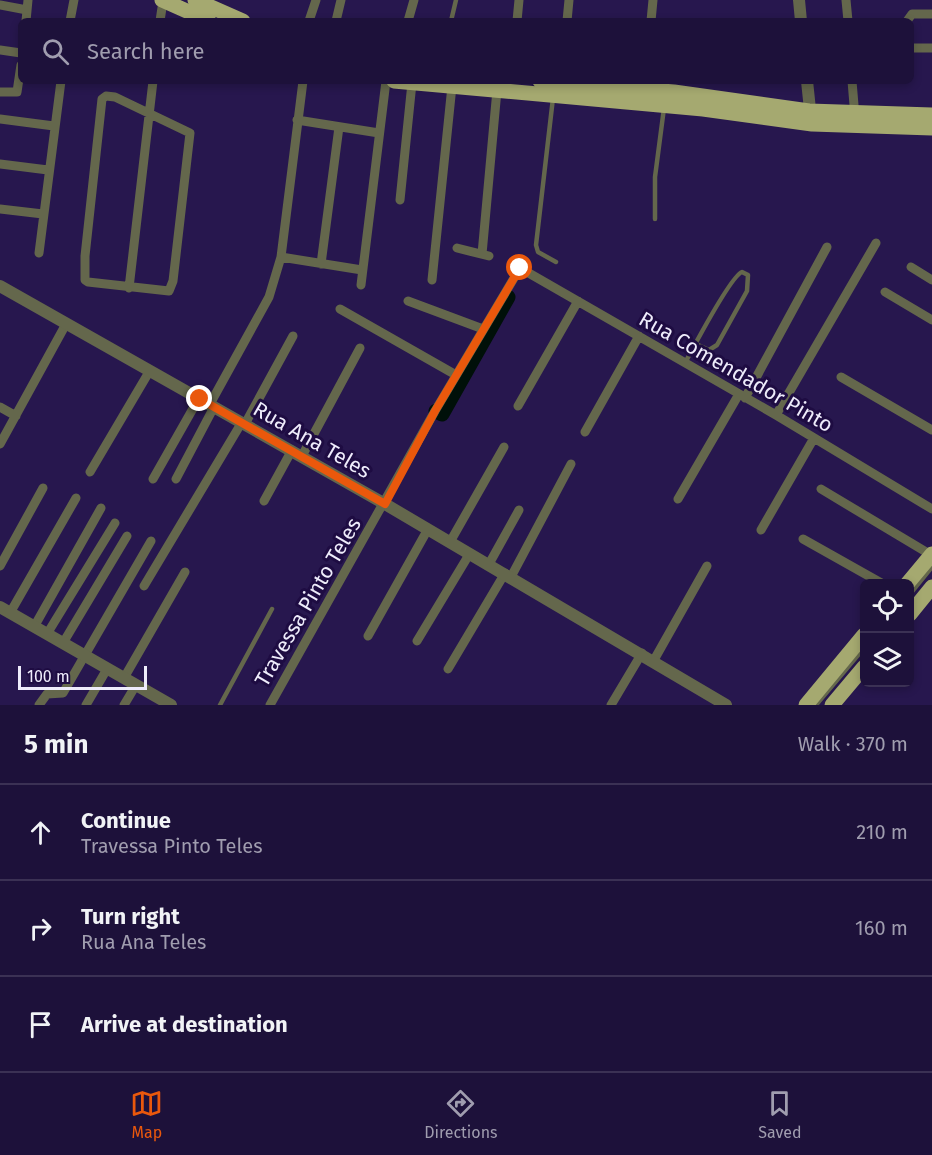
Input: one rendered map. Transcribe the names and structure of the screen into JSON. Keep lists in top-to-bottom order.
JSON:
{
  "streets": {
    "street": ["Rua Comendador Pinto", "Rua Ana Teles", "Travessa Pinto Teles"]
  },
  "crossings": [
    ["Rua Comendador Pinto", "Travessa Pinto Teles"],
    ["Rua Ana Teles", "Travessa Pinto Teles"]
  ],
  "scale_bar": "100 m",
  "page": {
    "search": "Search here",
    "scale": "100 m",
    "heading": ["5 min", "Walk · 370 m"],
    "list": [
      ["Continue", "Travessa Pinto Teles", "210 m"],
      ["Turn right", "Rua Ana Teles", "160 m"],
      "Arrive at destination"
    ],
    "nav": ["Map", "Directions", "Saved"]
  }
}
